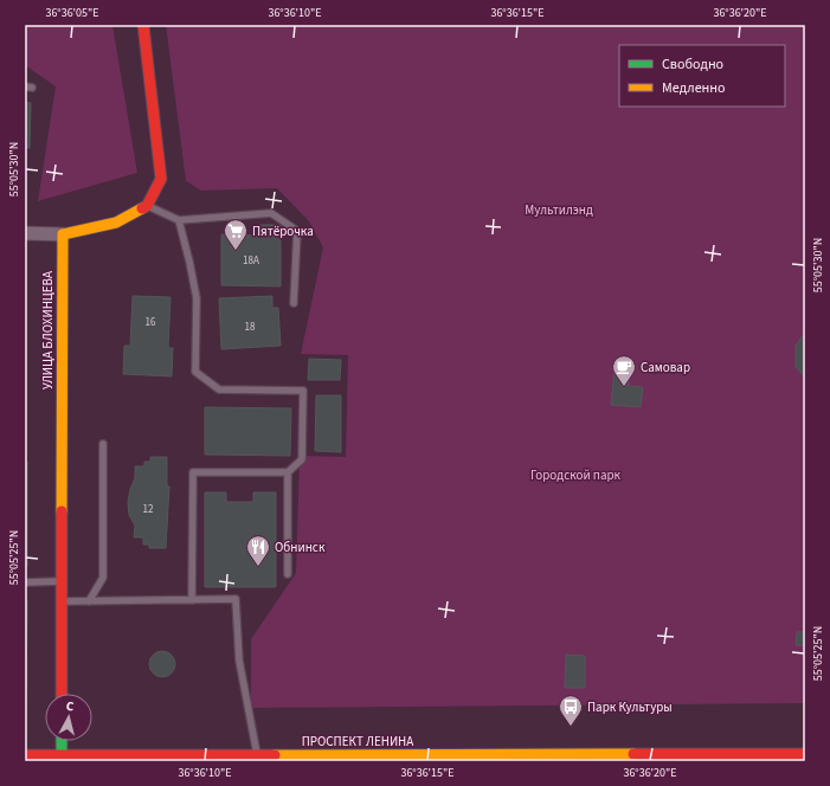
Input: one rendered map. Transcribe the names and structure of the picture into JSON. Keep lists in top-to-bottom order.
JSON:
{
  "streets": {
    "main road": ["УЛИЦА БЛОХИНЦЕВА", "ПРОСПЕКТ ЛЕНИНА"]
  },
  "parks": ["Мультилэнд", "Городской парк"],
  "places": {
    "supermarket": ["Пятёрочка"],
    "cafe": ["Самовар"],
    "restaurant": ["Обнинск"],
    "bus stop": ["Парк Культуры"]
  },
  "house_numbers": [
    "18А",
    "16",
    "18",
    "12"
  ],
  "legend": ["Свободно", "Медленно"],
  "north": "top",
  "coordinates": [
    "36°36'05\"E",
    "36°36'10\"E",
    "36°36'15\"E",
    "36°36'20\"E",
    "55°05'30\"N",
    "55°05'25\"N"
  ]
}
